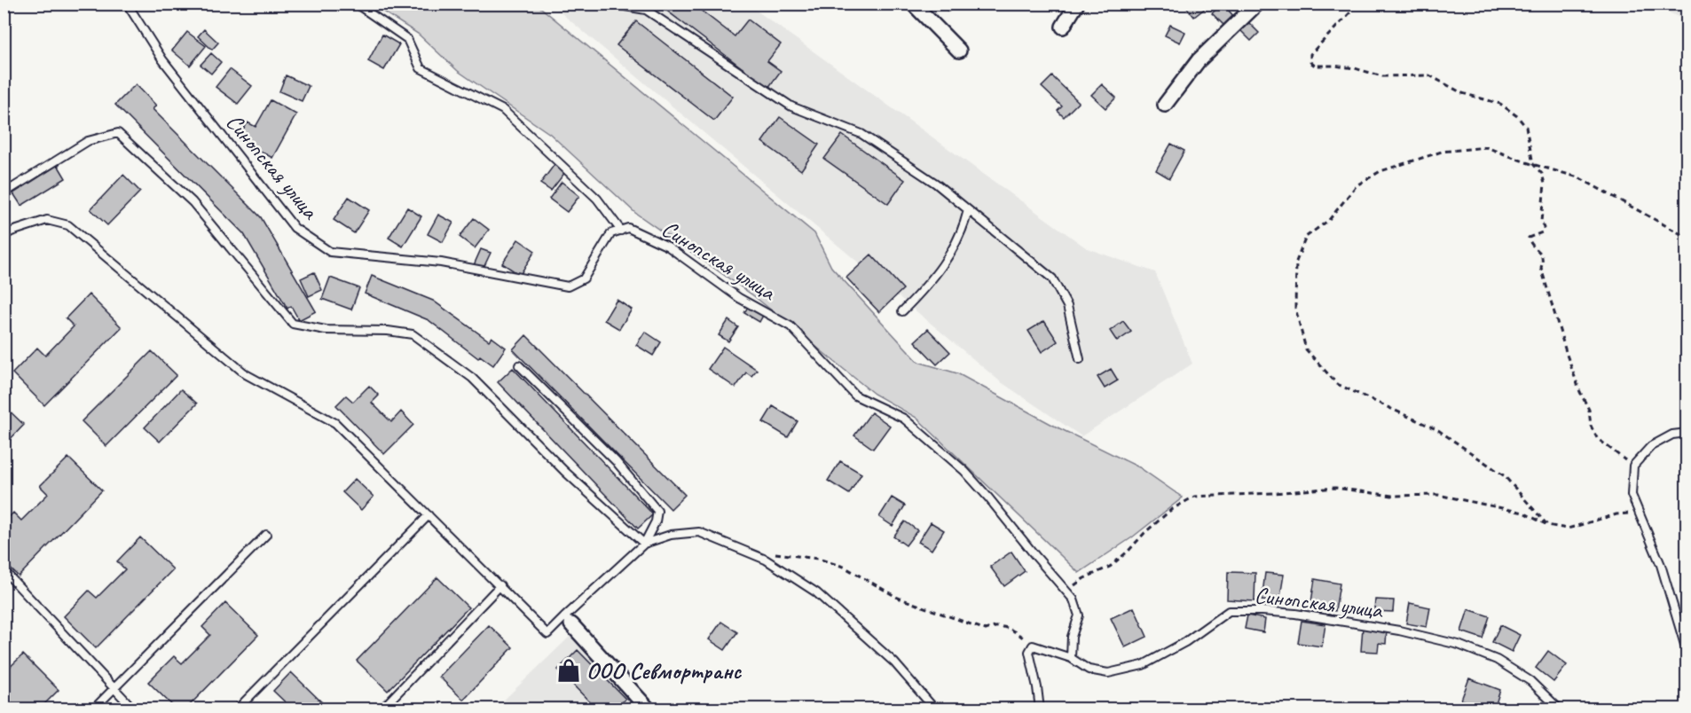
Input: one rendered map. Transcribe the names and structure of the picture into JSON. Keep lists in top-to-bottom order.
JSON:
{
  "streets": {
    "lane": ["Синопская улица"]
  },
  "places": {
    "shop": ["ООО Севмортранс"]
  }
}
